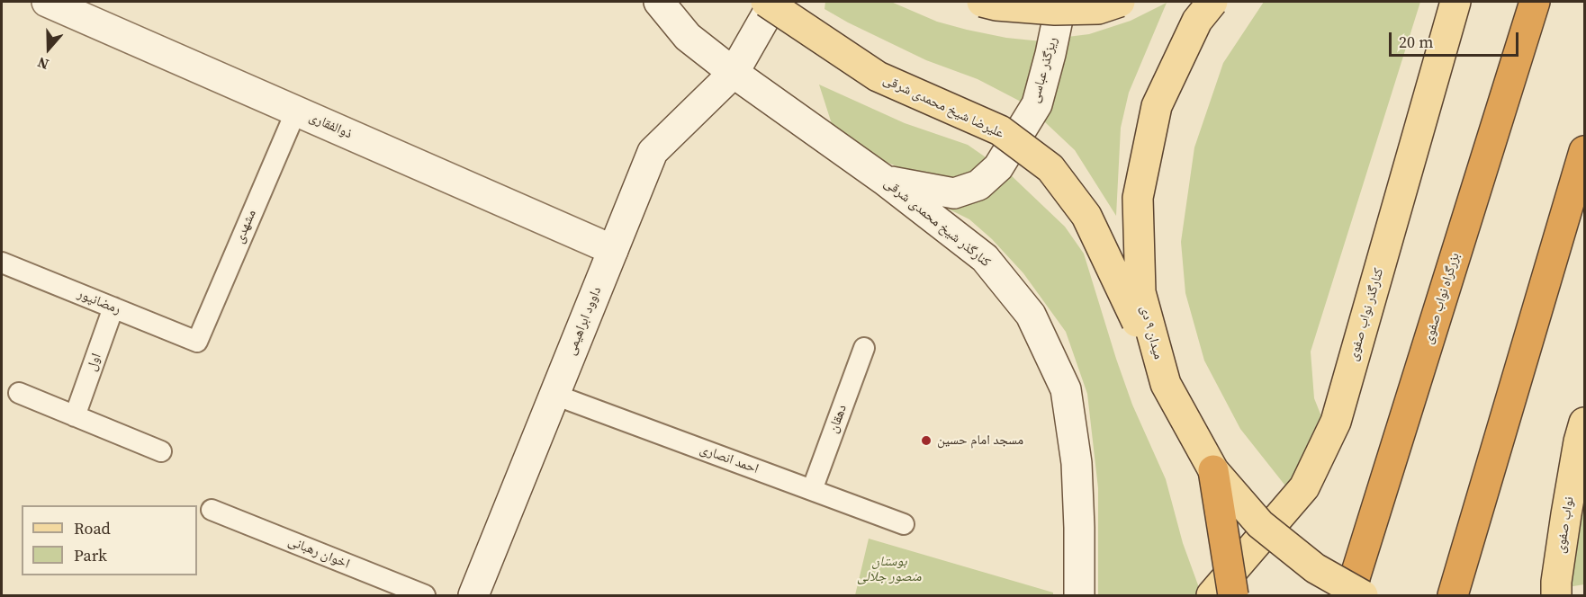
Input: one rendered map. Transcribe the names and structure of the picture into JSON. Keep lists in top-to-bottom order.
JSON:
{
  "streets": {
    "highway": ["بزرگراه نواب صفوی"],
    "main road": [
      "علیرضا شیخ محمدی شرقی",
      "کنارگذر نواب صفوی",
      "میدان ۹ دی",
      "نواب صفوی"
    ],
    "street": [
      "ریزگذر عباسی",
      "ذوالفقاری",
      "کنارگذر شیخ محمدی شرقی",
      "داوود ابراهیمی"
    ],
    "lane": [
      "مشهدی",
      "رمضانپور",
      "اول",
      "دهقان",
      "احمد انصاری",
      "اخوان رهبانی"
    ]
  },
  "crossings": [
    ["ریزگذر عباسی", "کنارگذر شیخ محمدی شرقی"],
    ["علیرضا شیخ محمدی شرقی", "میدان ۹ دی"],
    ["ذوالفقاری", "مشهدی"],
    ["ذوالفقاری", "داوود ابراهیمی"],
    ["کنارگذر شیخ محمدی شرقی", "داوود ابراهیمی"],
    ["مشهدی", "رمضانپور"],
    ["رمضانپور", "اول"],
    ["داوود ابراهیمی", "احمد انصاری"],
    ["دهقان", "احمد انصاری"]
  ],
  "parks": ["بوستان منصور جلالی"],
  "places": ["مسجد امام حسین"],
  "legend": ["Road", "Park"],
  "scale_bar": "20 m",
  "north": "bottom"
}
